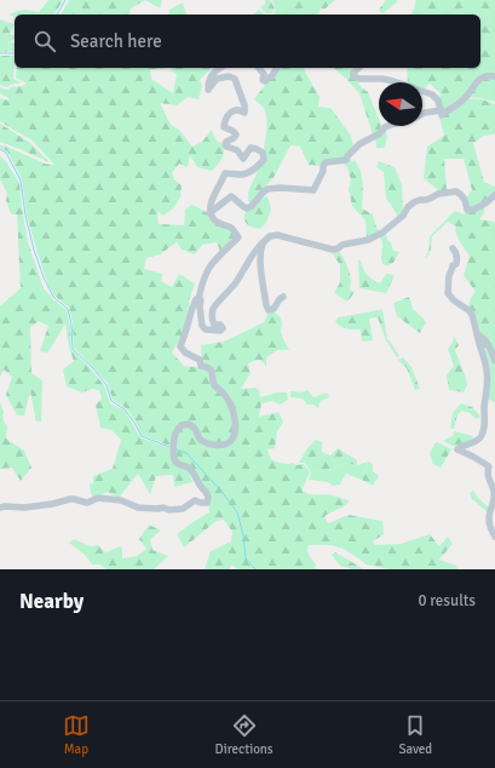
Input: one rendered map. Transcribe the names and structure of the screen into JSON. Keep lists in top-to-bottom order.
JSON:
{
  "north": "left",
  "page": {
    "search": "Search here",
    "heading": ["Nearby", "0 results"],
    "nav": ["Map", "Directions", "Saved"]
  }
}
